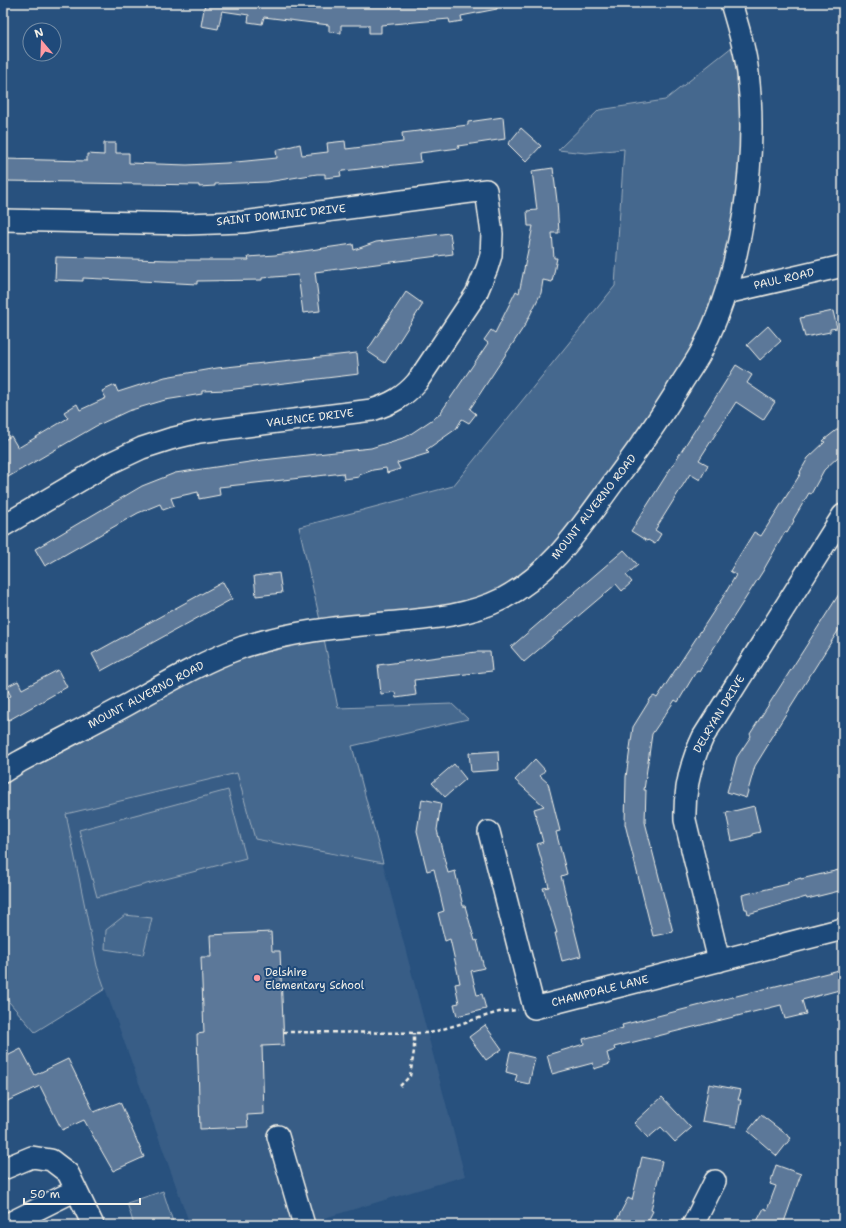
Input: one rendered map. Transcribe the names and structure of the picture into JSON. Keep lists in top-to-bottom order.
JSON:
{
  "streets": {
    "street": [
      "SAINT DOMINIC DRIVE",
      "PAUL ROAD",
      "VALENCE DRIVE",
      "MOUNT ALVERNO ROAD",
      "DELRYAN DRIVE",
      "CHAMPDALE LANE"
    ]
  },
  "crossings": [
    ["SAINT DOMINIC DRIVE", "VALENCE DRIVE"],
    ["PAUL ROAD", "MOUNT ALVERNO ROAD"],
    ["DELRYAN DRIVE", "CHAMPDALE LANE"]
  ],
  "places": ["Delshire Elementary School"],
  "scale_bar": "50 m",
  "north": "top"
}
